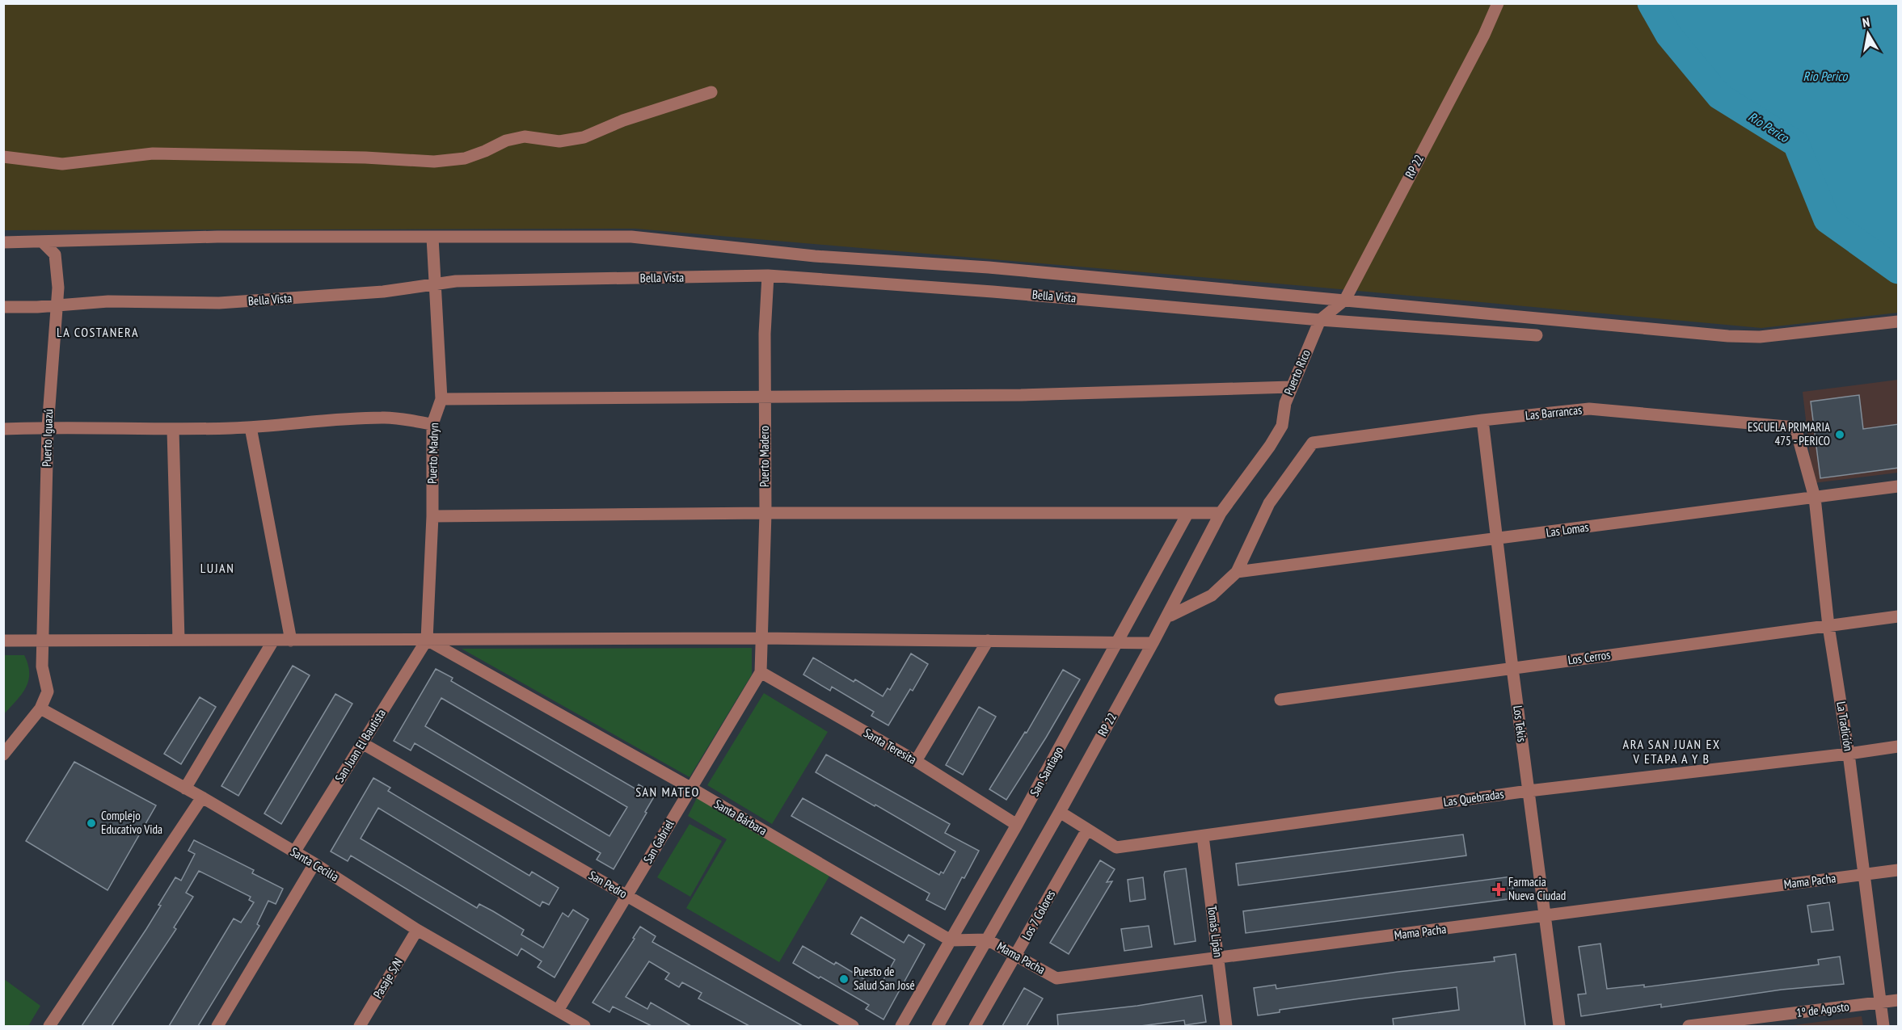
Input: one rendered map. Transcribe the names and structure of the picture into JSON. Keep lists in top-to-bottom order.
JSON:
{
  "streets": {
    "street": [
      "RP 22",
      "Bella Vista",
      "Puerto Rico",
      "Las Barrancas",
      "Puerto Iguazú",
      "Puerto Madryn",
      "Puerto Madero",
      "Las Lomas",
      "Los Cerros",
      "Los Tekis",
      "La Tradición",
      "San Juan El Bautista",
      "Santa Teresita",
      "San Santiago",
      "Las Quebradas",
      "Santa Bárbara",
      "San Gabriel",
      "Santa Cecilia",
      "Mama Pacha",
      "San Pedro",
      "Los 7 Colores",
      "Tomás Lipán",
      "Pasaje S/N",
      "1º de Agosto"
    ]
  },
  "crossings": [
    ["RP 22", "Bella Vista"],
    ["RP 22", "Puerto Rico"],
    ["RP 22", "Las Quebradas"],
    ["RP 22", "Mama Pacha"],
    ["Bella Vista", "Puerto Rico"],
    ["Bella Vista", "Puerto Iguazú"],
    ["Bella Vista", "Puerto Madryn"],
    ["Bella Vista", "Puerto Madero"],
    ["Las Barrancas", "Las Lomas"],
    ["Las Barrancas", "Los Tekis"],
    ["Las Barrancas", "La Tradición"],
    ["Puerto Iguazú", "Santa Cecilia"],
    ["Puerto Madryn", "San Juan El Bautista"],
    ["Puerto Madryn", "Santa Bárbara"],
    ["Puerto Madero", "Santa Teresita"],
    ["Puerto Madero", "San Gabriel"],
    ["Las Lomas", "Los Tekis"],
    ["Las Lomas", "La Tradición"],
    ["Los Cerros", "Los Tekis"],
    ["Los Cerros", "La Tradición"],
    ["Los Tekis", "Las Quebradas"],
    ["Los Tekis", "Mama Pacha"],
    ["La Tradición", "Las Quebradas"],
    ["La Tradición", "Mama Pacha"],
    ["La Tradición", "1º de Agosto"],
    ["San Juan El Bautista", "Santa Bárbara"],
    ["San Juan El Bautista", "Santa Cecilia"],
    ["San Juan El Bautista", "San Pedro"],
    ["Santa Teresita", "San Santiago"],
    ["Santa Teresita", "San Gabriel"],
    ["San Santiago", "Santa Bárbara"],
    ["San Santiago", "Mama Pacha"],
    ["Las Quebradas", "Los 7 Colores"],
    ["Las Quebradas", "Tomás Lipán"],
    ["Santa Bárbara", "San Gabriel"],
    ["Santa Bárbara", "Mama Pacha"],
    ["San Gabriel", "Santa Cecilia"],
    ["San Gabriel", "San Pedro"],
    ["Santa Cecilia", "Pasaje S/N"],
    ["Mama Pacha", "Los 7 Colores"],
    ["Mama Pacha", "Tomás Lipán"]
  ],
  "districts": [
    "LA COSTANERA",
    "LUJAN",
    "ARA SAN JUAN EX V ETAPA A Y B",
    "SAN MATEO"
  ],
  "water": ["Rio Perico", "Río Perico"],
  "places": {
    "other": ["ESCUELA PRIMARIA 475 - PERICO", "Complejo Educativo Vida", "Puesto de Salud San José"],
    "health": ["Farmacia Nueva Ciudad"]
  },
  "north": "top"
}
